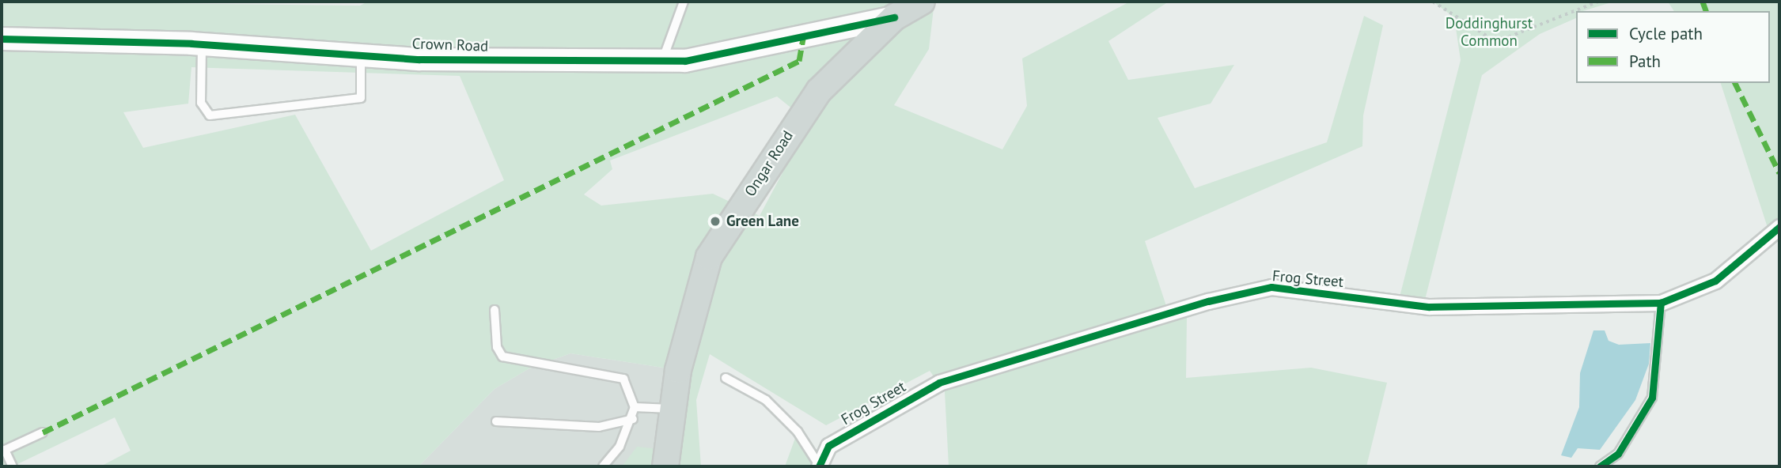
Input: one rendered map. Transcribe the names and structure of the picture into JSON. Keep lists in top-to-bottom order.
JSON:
{
  "streets": {
    "main road": ["Ongar Road"],
    "street": ["Crown Road", "Frog Street"]
  },
  "crossings": [
    ["Crown Road", "Ongar Road"]
  ],
  "parks": ["Doddinghurst Common"],
  "places": ["Green Lane"],
  "legend": ["Cycle path", "Path"]
}
